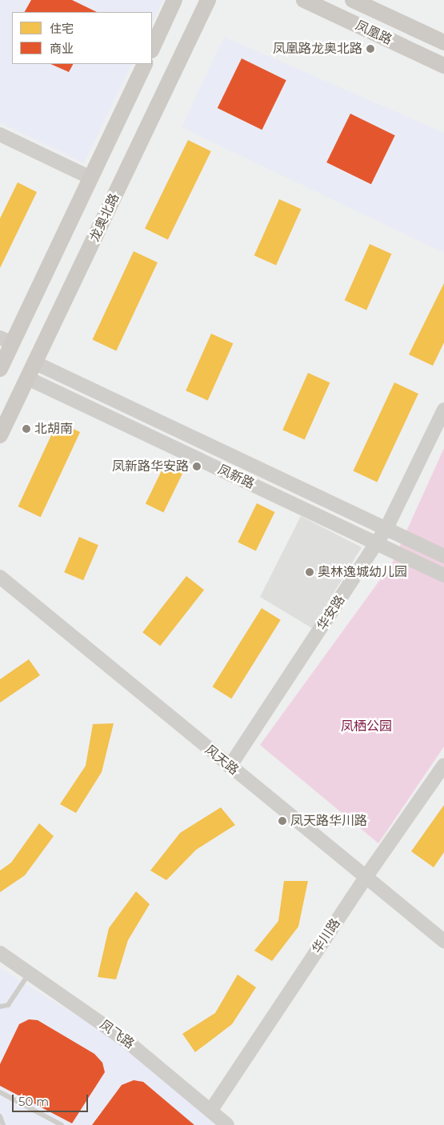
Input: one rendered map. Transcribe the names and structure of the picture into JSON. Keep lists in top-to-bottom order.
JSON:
{
  "streets": {
    "main road": ["凤凰路", "龙奥北路"],
    "street": [
      "凤新路",
      "华安路",
      "风天路",
      "华川路",
      "凤飞路"
    ]
  },
  "crossings": [
    ["龙奥北路", "凤新路"],
    ["凤新路", "华安路"],
    ["华安路", "风天路"],
    ["风天路", "华川路"],
    ["华川路", "凤飞路"]
  ],
  "parks": ["凤栖公园"],
  "places": [
    "凤凰路龙奥北路",
    "北胡南",
    "凤新路华安路",
    "奥林逸城幼儿园",
    "凤天路华川路"
  ],
  "legend": ["住宅", "商业"],
  "scale_bar": "50 m"
}
